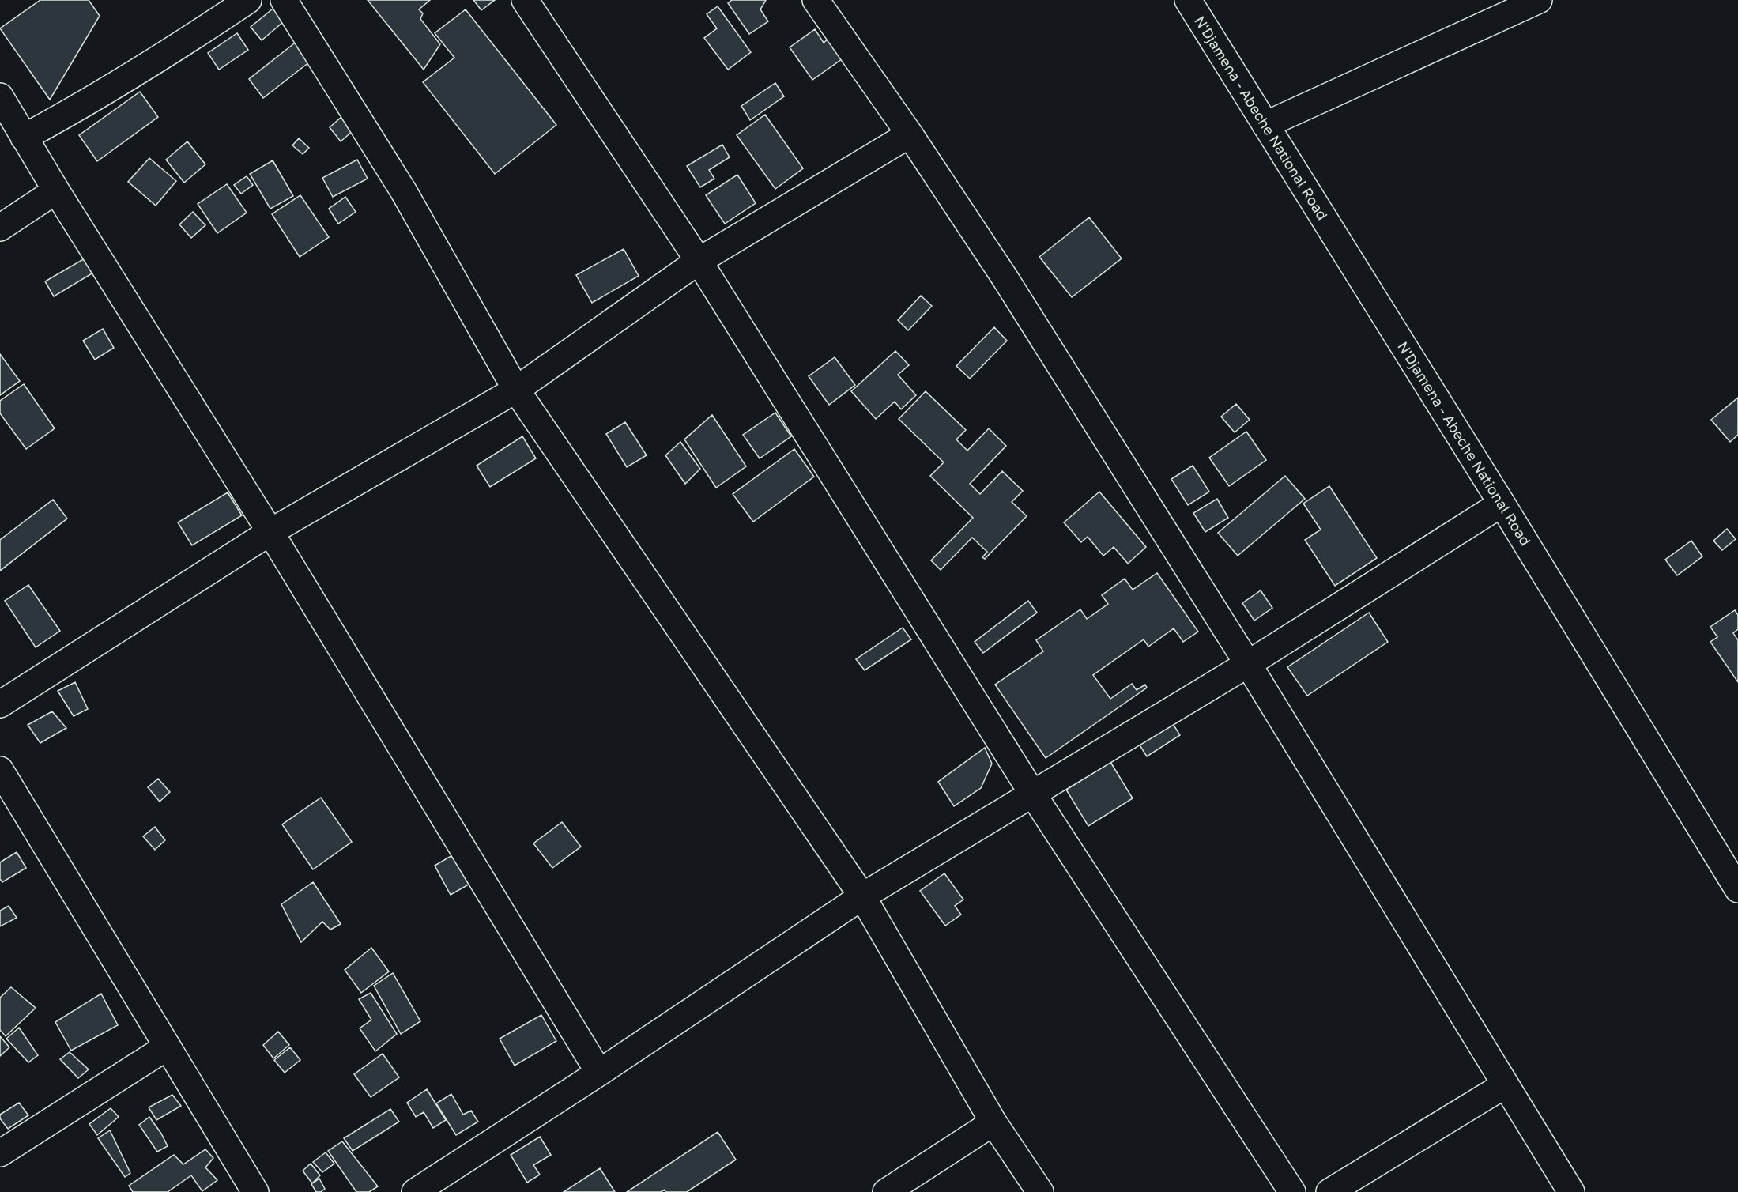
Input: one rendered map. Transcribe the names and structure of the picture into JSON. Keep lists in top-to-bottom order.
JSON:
{
  "streets": {
    "main road": ["N'Djamena - Abeche National Road"]
  }
}
